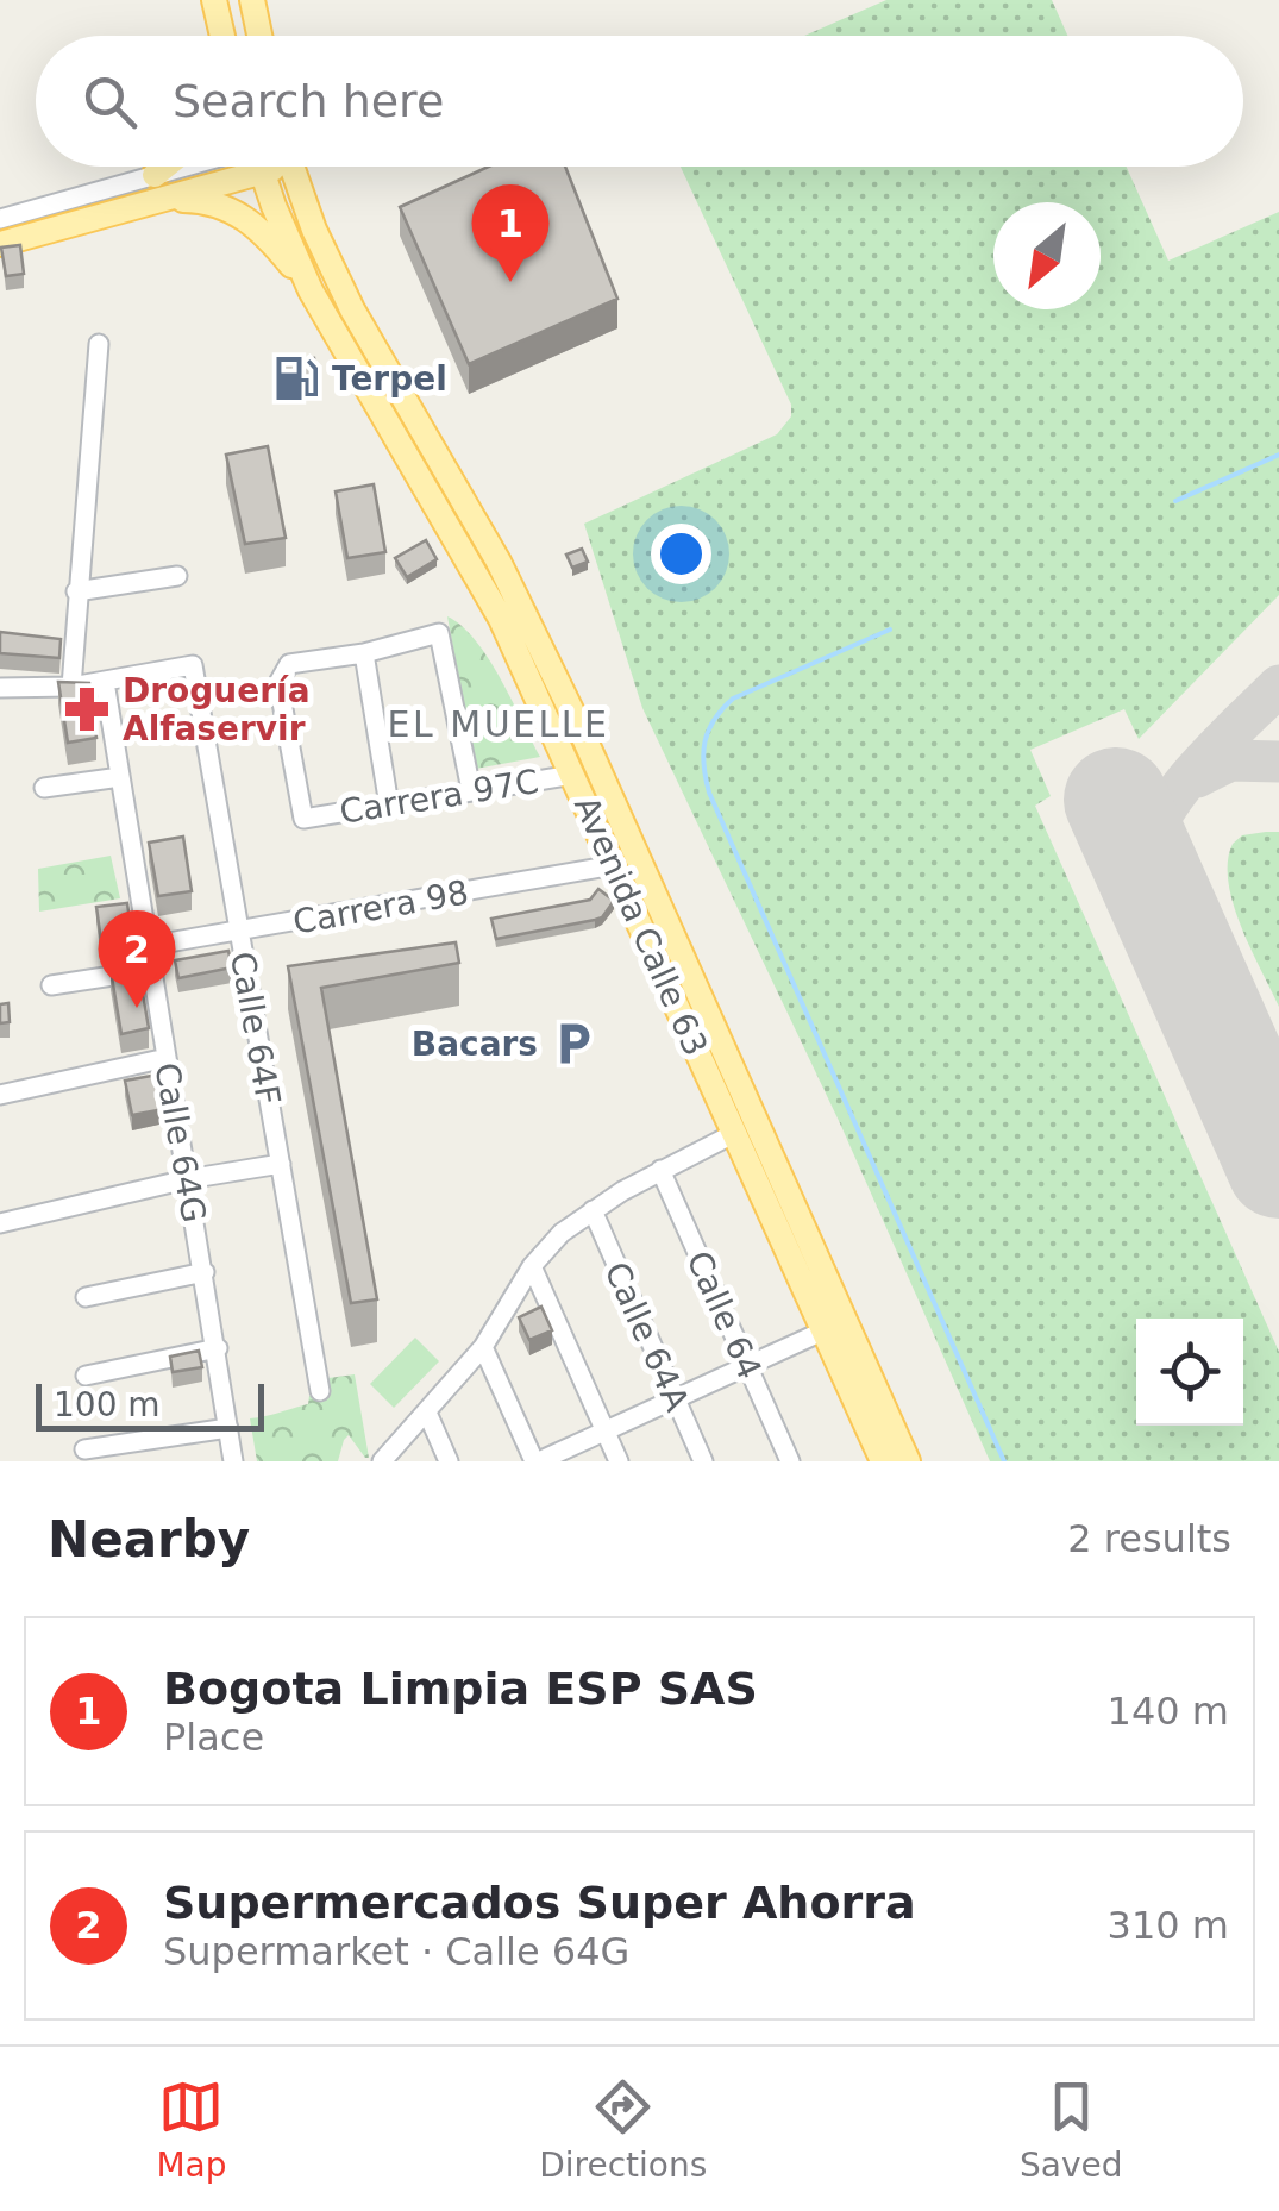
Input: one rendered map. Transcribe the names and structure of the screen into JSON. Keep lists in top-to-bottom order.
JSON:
{
  "streets": {
    "main road": ["Avenida Calle 63"],
    "street": [
      "Carrera 97C",
      "Carrera 98",
      "Calle 64F",
      "Calle 64G",
      "Calle 64",
      "Calle 64A"
    ]
  },
  "crossings": [
    ["Carrera 97C", "Avenida Calle 63"],
    ["Carrera 98", "Avenida Calle 63"],
    ["Carrera 98", "Calle 64F"],
    ["Carrera 98", "Calle 64G"],
    ["Calle 64F", "Calle 64G"]
  ],
  "districts": ["EL MUELLE"],
  "places": {
    "fuel station": ["Terpel"],
    "pharmacy": ["Droguería Alfaservir"],
    "parking": ["Bacars"]
  },
  "scale_bar": "100 m",
  "north": "bottom left",
  "page": {
    "search": "Search here",
    "pins": ["1", "2"],
    "scale": "100 m",
    "heading": ["Nearby", "2 results"],
    "list": [
      {
        "mark": "1",
        "name": "Bogota Limpia ESP SAS",
        "note": "Place",
        "value": "140 m"
      },
      {
        "mark": "2",
        "name": "Supermercados Super Ahorra",
        "note": "Supermarket · Calle 64G",
        "value": "310 m"
      }
    ],
    "nav": ["Map", "Directions", "Saved"]
  }
}
